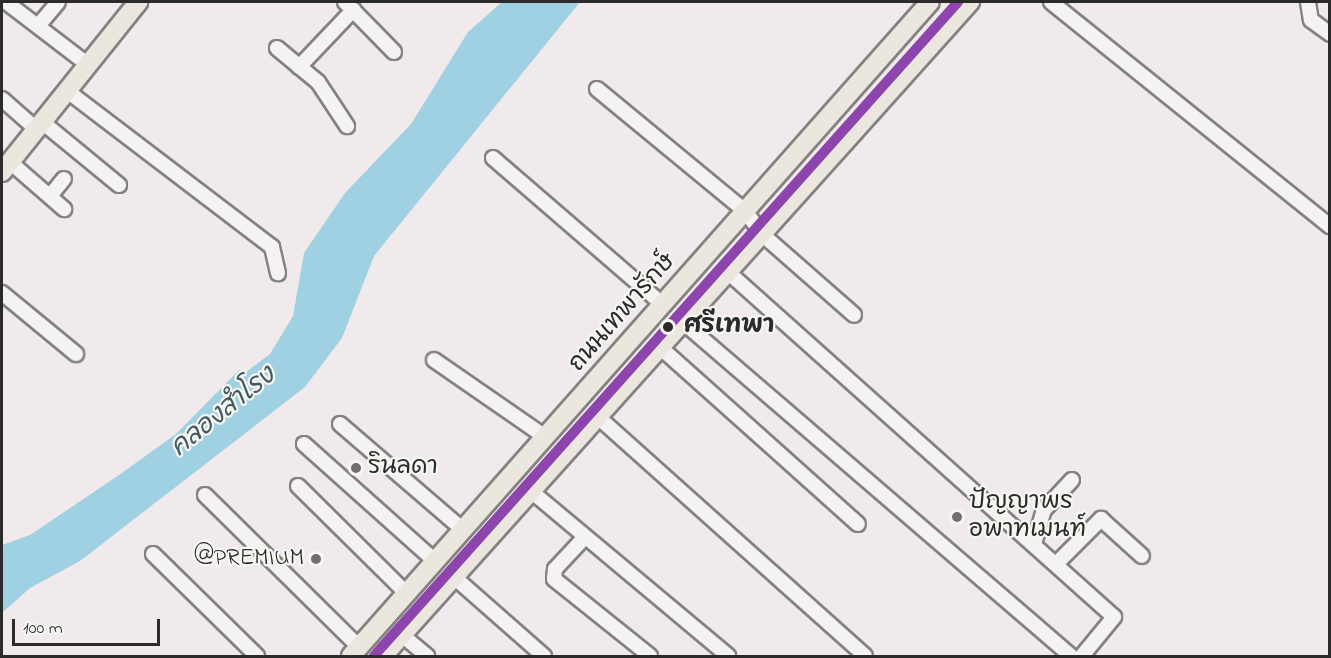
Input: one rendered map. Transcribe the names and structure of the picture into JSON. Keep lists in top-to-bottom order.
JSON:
{
  "streets": {
    "main road": ["ถนนเทพารักษ์"]
  },
  "water": ["คลองสำโรง"],
  "places": [
    "ศรีเทพา",
    "รินลดา",
    "ปัญญาพร อพาทเมนท์",
    "@PREMIUM"
  ],
  "scale_bar": "100 m"
}
